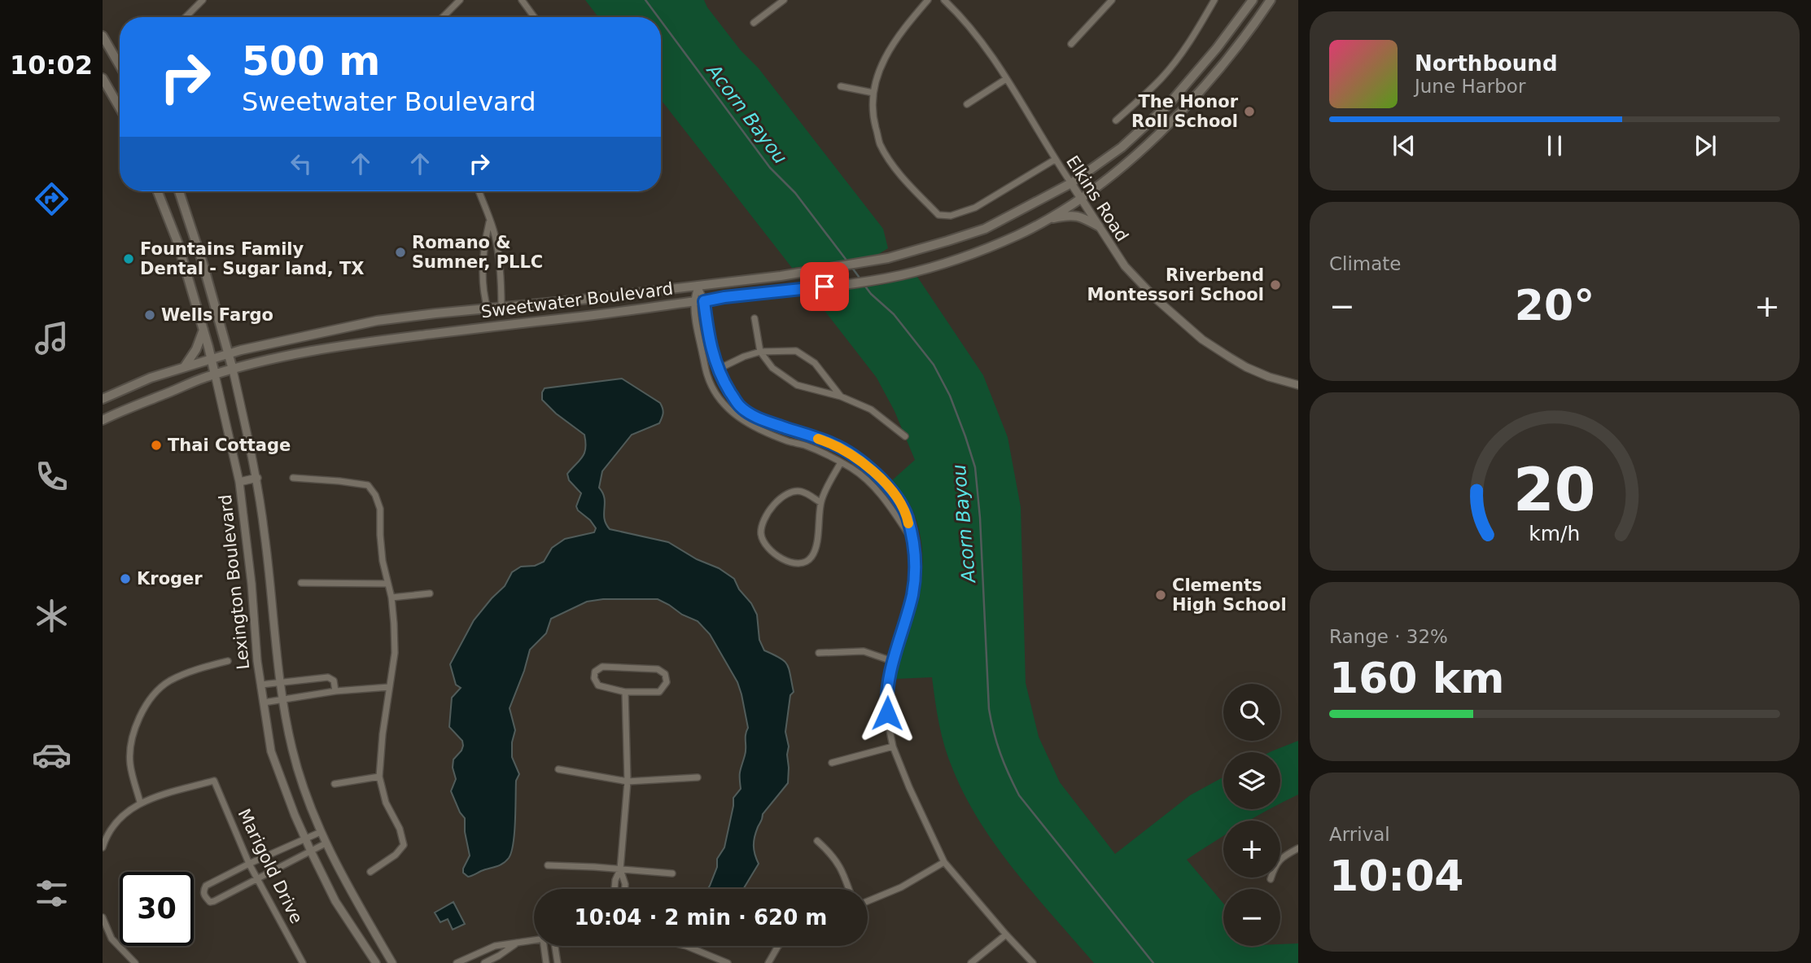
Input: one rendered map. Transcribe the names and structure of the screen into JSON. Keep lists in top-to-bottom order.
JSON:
{
  "streets": {
    "main road": ["Sweetwater Boulevard", "Lexington Boulevard"],
    "street": ["Elkins Road", "Marigold Drive"]
  },
  "crossings": [
    ["Elkins Road", "Sweetwater Boulevard"],
    ["Sweetwater Boulevard", "Lexington Boulevard"]
  ],
  "water": ["Acorn Bayou"],
  "places": [
    "The Honor Roll School",
    "Romano & Sumner, PLLC",
    "Fountains Family Dental - Sugar land, TX",
    "Riverbend Montessori School",
    "Wells Fargo",
    "Thai Cottage",
    "Kroger",
    "Clements High School"
  ],
  "page": {
    "tabs": "10:02",
    "turn": ["500 m", "Sweetwater Boulevard"],
    "song": ["Northbound", "June Harbor"],
    "tile": [
      "Climate",
      ["Range · 32%", "160 km"],
      ["Arrival", "10:04"]
    ],
    "heat": ["−", "20°", "+"],
    "map_buttons": ["+", "−"],
    "limit": "30",
    "trip": "10:04 · 2 min · 620 m",
    "gauge": ["20", "km/h"]
  }
}
